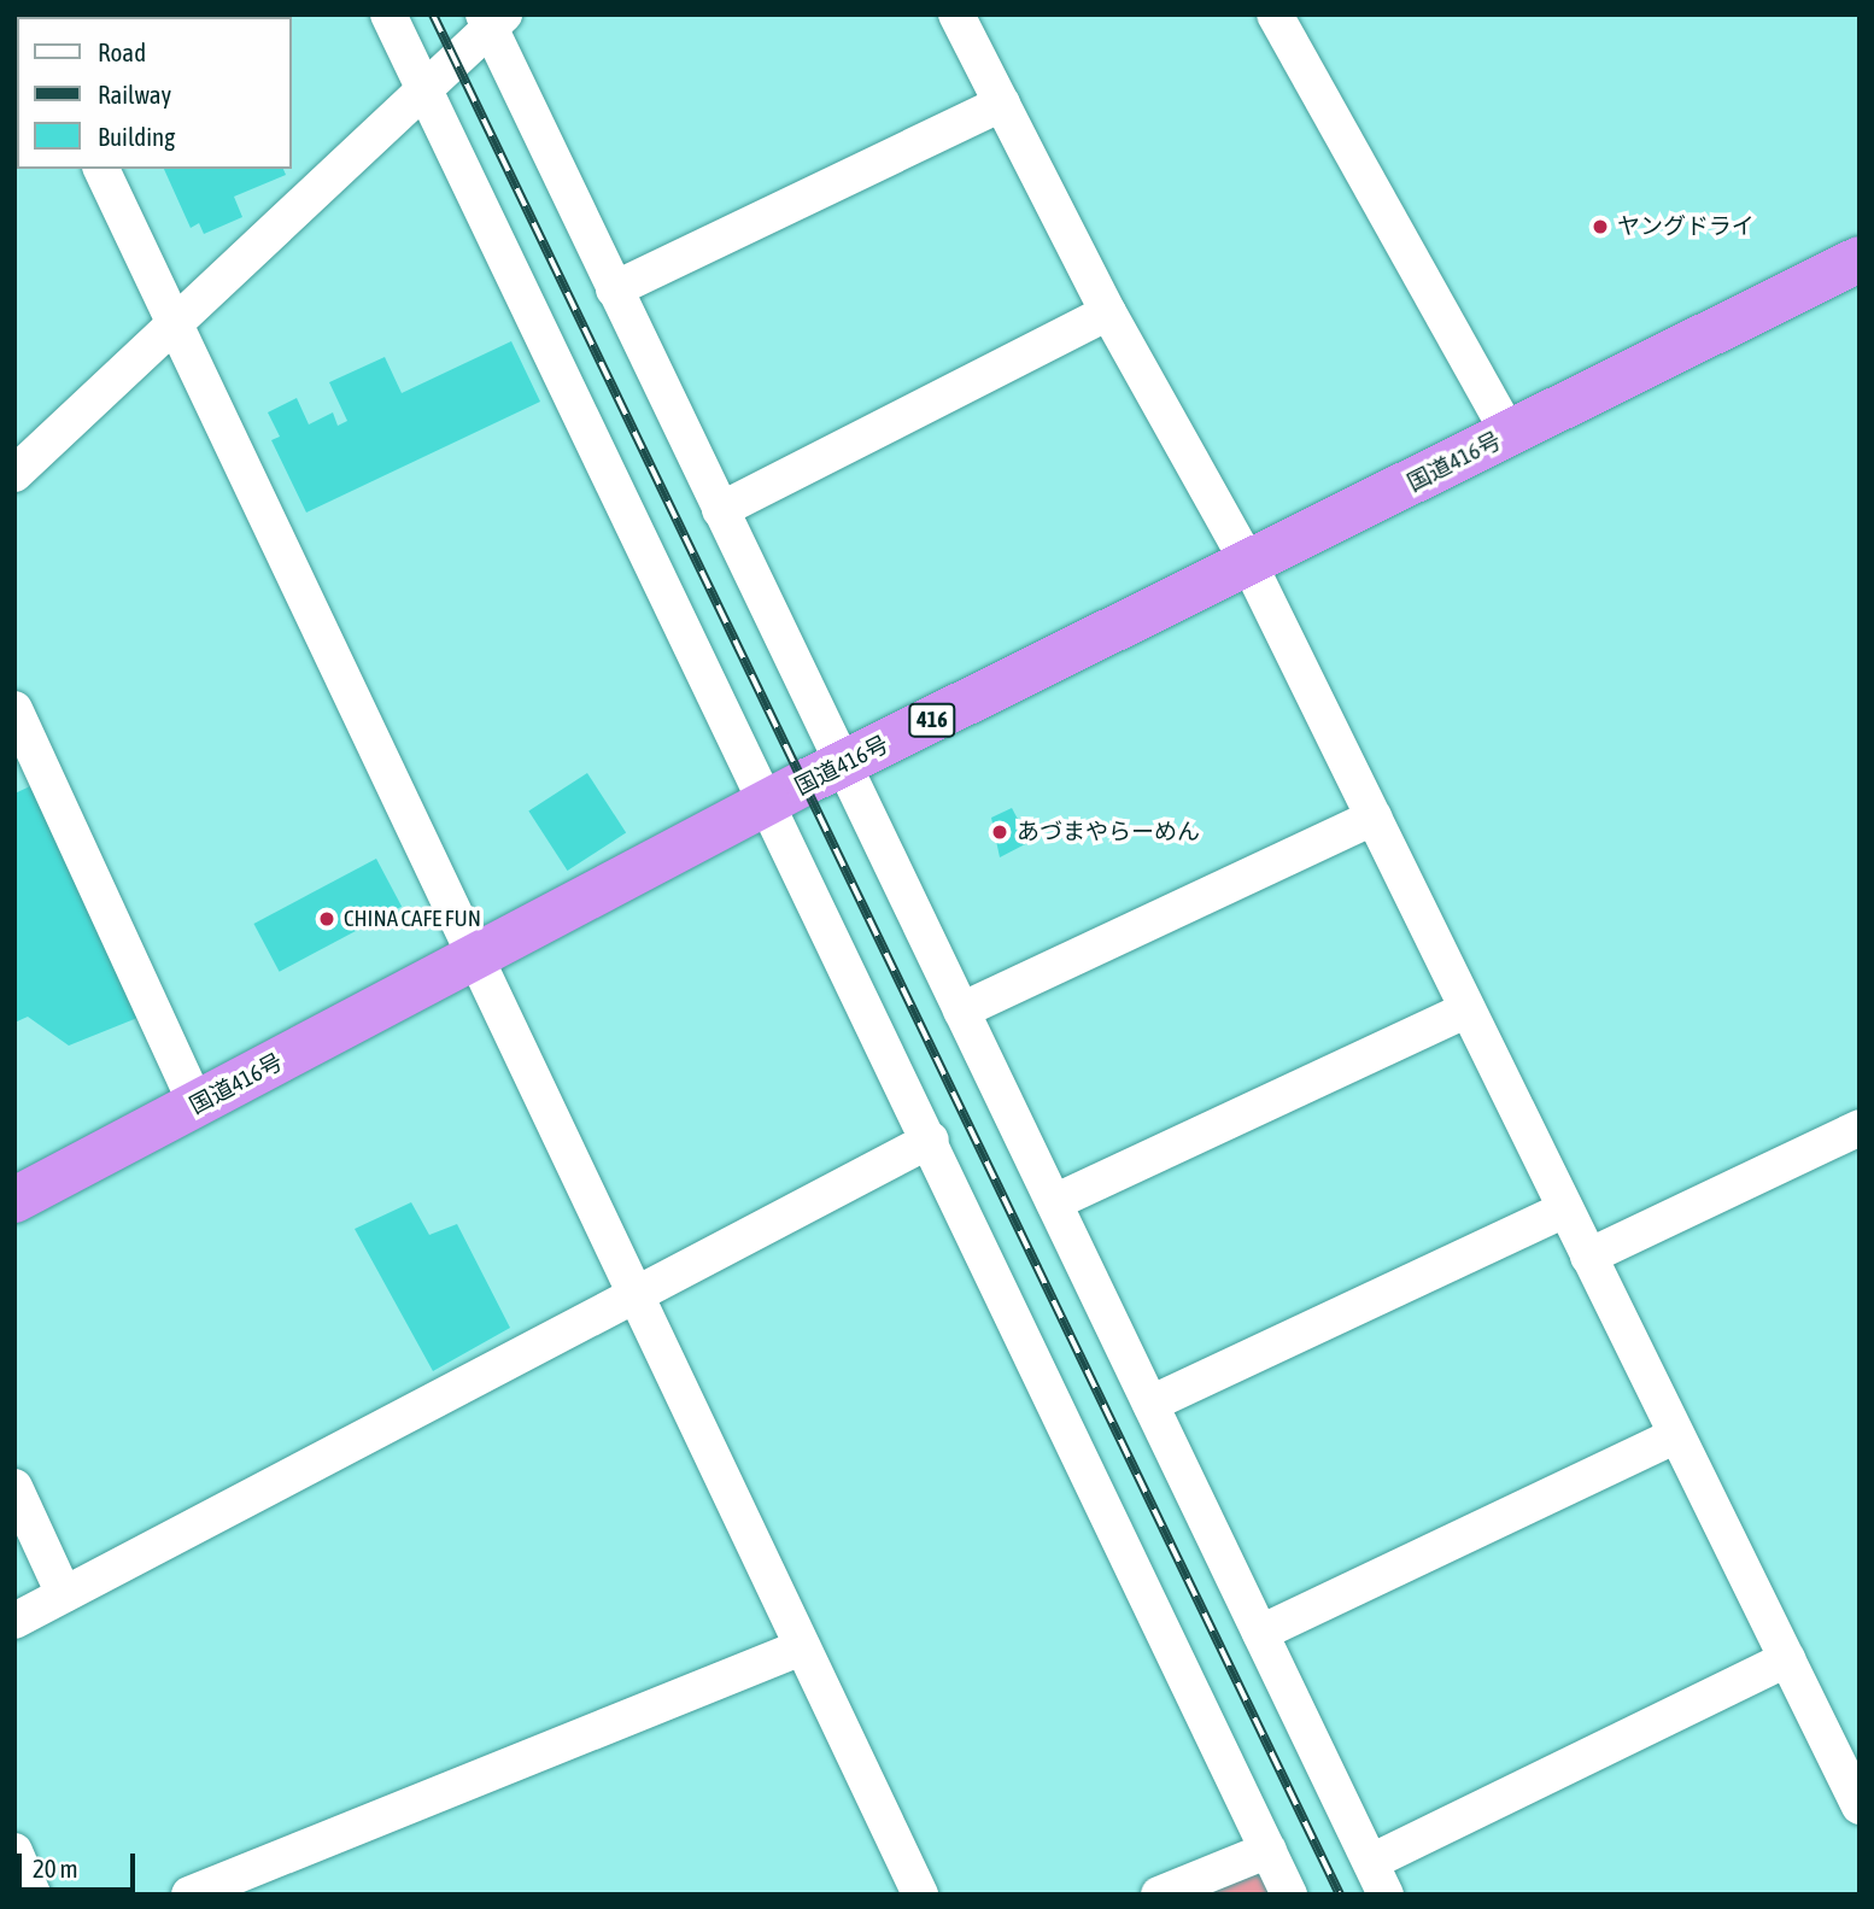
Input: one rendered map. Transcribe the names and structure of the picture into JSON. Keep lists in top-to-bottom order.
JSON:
{
  "streets": {
    "highway": ["国道416号", "416"]
  },
  "places": ["ヤングドライ", "あづまやらーめん", "CHINA CAFE FUN"],
  "legend": ["Road", "Railway", "Building"],
  "scale_bar": "20 m"
}
